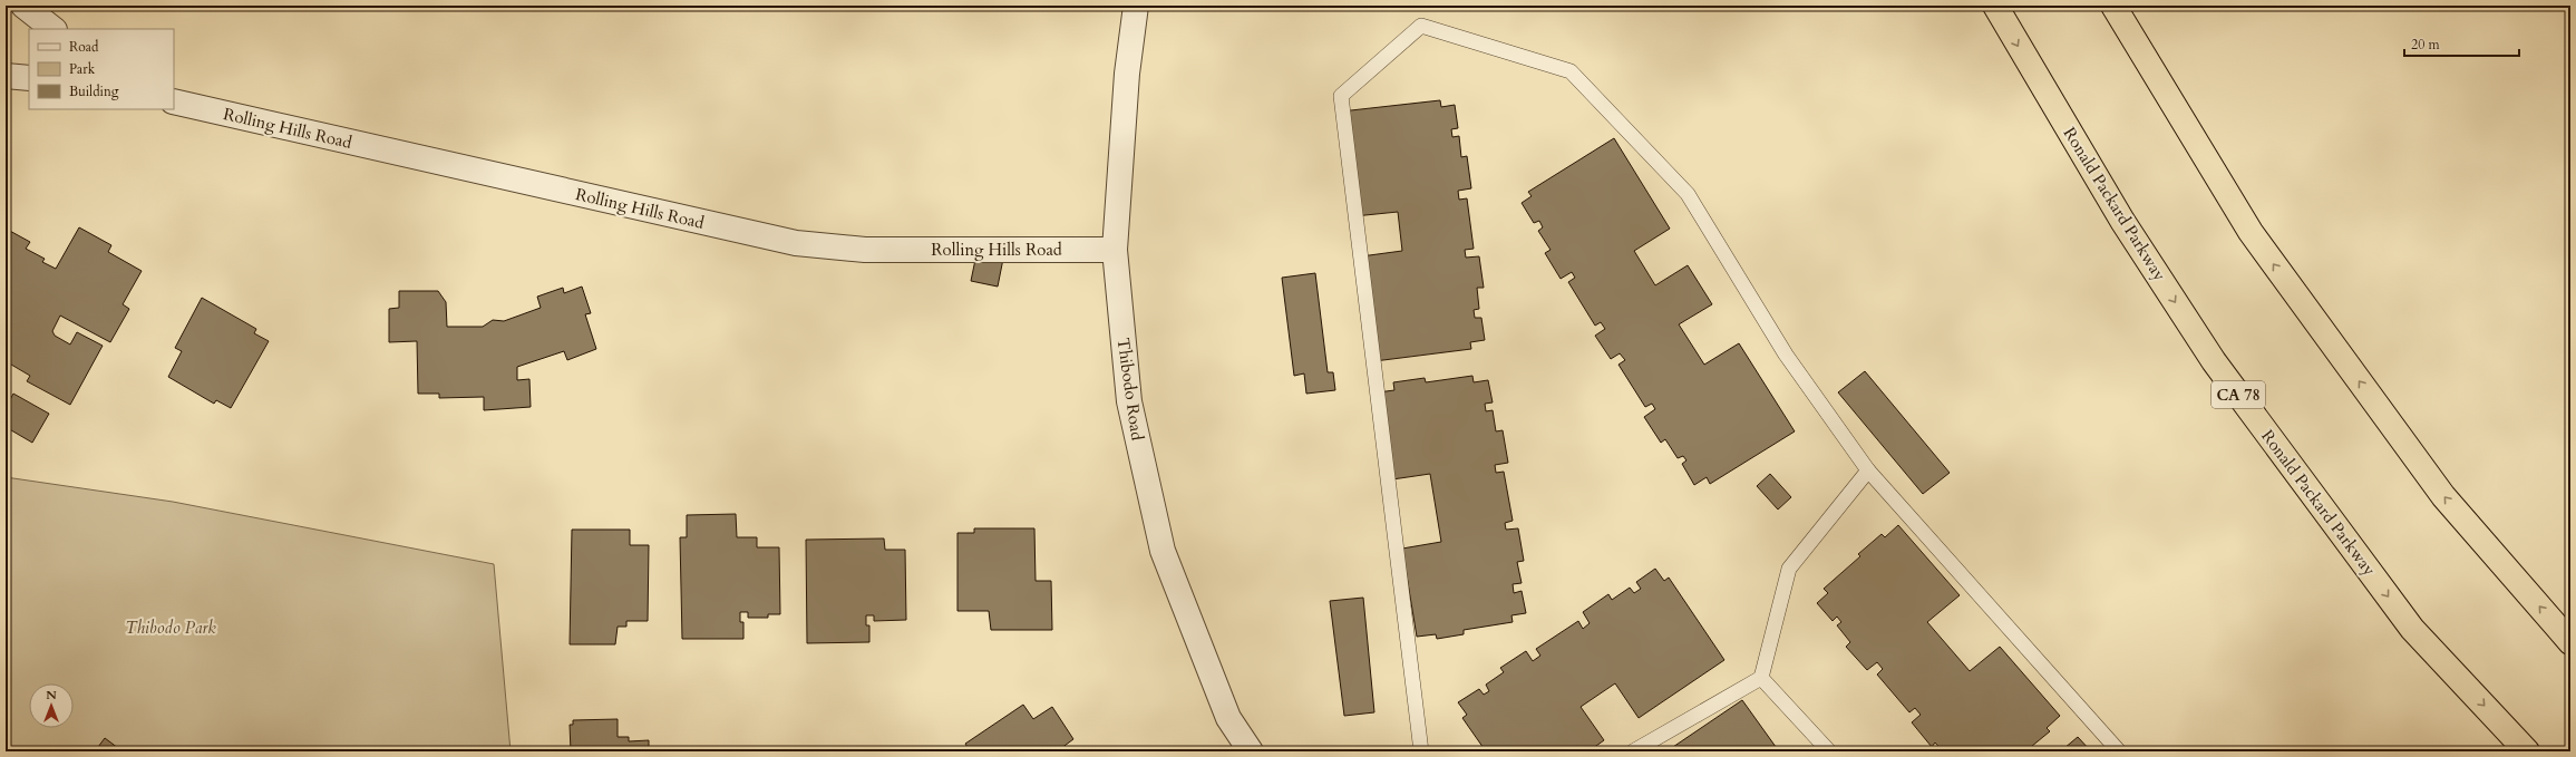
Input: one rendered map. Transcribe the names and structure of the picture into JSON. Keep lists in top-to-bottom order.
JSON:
{
  "streets": {
    "highway": ["Ronald Packard Parkway", "CA 78"],
    "street": ["Rolling Hills Road", "Thibodo Road"]
  },
  "crossings": [
    ["Rolling Hills Road", "Thibodo Road"]
  ],
  "parks": ["Thibodo Park"],
  "legend": ["Road", "Park", "Building"],
  "scale_bar": "20 m",
  "north": "top"
}
